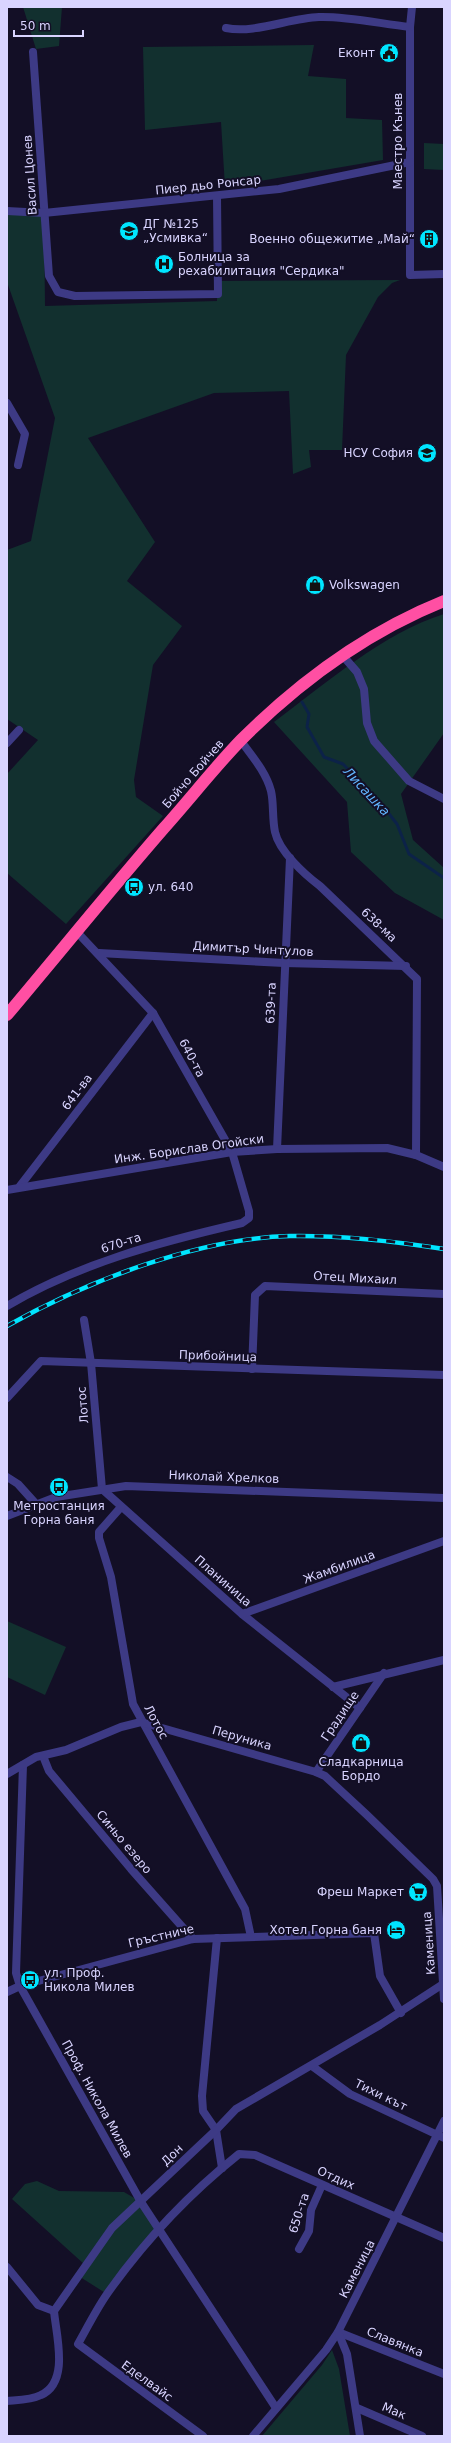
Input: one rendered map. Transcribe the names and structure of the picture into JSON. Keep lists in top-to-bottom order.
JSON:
{
  "streets": {
    "highway": ["Бойчо Бойчев"],
    "street": [
      "Маестро Кънев",
      "Васил Цонев",
      "Пиер дьо Ронсар",
      "638-ма",
      "Димитър Чинтулов",
      "639-та",
      "640-та",
      "641-ва",
      "Инж. Борислав Огойски",
      "670-та",
      "Отец Михаил",
      "Прибойница",
      "Лотос",
      "Николай Хрелков",
      "Жамбилица",
      "Планиница",
      "Градище",
      "Перуника",
      "Синьо езеро",
      "Гръстниче",
      "Каменица",
      "Тихи кът",
      "Проф. Никола Милев",
      "Дон",
      "Отдих",
      "650-та",
      "Славянка",
      "Еделвайс",
      "Мак"
    ]
  },
  "crossings": [
    ["Маестро Кънев", "Пиер дьо Ронсар"],
    ["Васил Цонев", "Пиер дьо Ронсар"],
    ["Бойчо Бойчев", "638-ма"],
    ["Бойчо Бойчев", "640-та"],
    ["638-ма", "Димитър Чинтулов"],
    ["638-ма", "639-та"],
    ["638-ма", "Инж. Борислав Огойски"],
    ["Димитър Чинтулов", "639-та"],
    ["Димитър Чинтулов", "640-та"],
    ["639-та", "Инж. Борислав Огойски"],
    ["640-та", "641-ва"],
    ["640-та", "Инж. Борислав Огойски"],
    ["640-та", "670-та"],
    ["641-ва", "Инж. Борислав Огойски"],
    ["Отец Михаил", "Прибойница"],
    ["Прибойница", "Лотос"],
    ["Лотос", "Николай Хрелков"],
    ["Лотос", "Планиница"],
    ["Лотос", "Перуника"],
    ["Лотос", "Гръстниче"],
    ["Николай Хрелков", "Планиница"],
    ["Жамбилица", "Планиница"],
    ["Планиница", "Градище"],
    ["Градище", "Перуника"],
    ["Перуника", "Синьо езеро"],
    ["Перуника", "Каменица"],
    ["Перуника", "Проф. Никола Милев"],
    ["Синьо езеро", "Гръстниче"],
    ["Гръстниче", "Проф. Никола Милев"],
    ["Гръстниче", "Дон"],
    ["Каменица", "Тихи кът"],
    ["Каменица", "Проф. Никола Милев"],
    ["Каменица", "Дон"],
    ["Каменица", "Отдих"],
    ["Каменица", "Славянка"],
    ["Тихи кът", "Дон"],
    ["Проф. Никола Милев", "Дон"],
    ["Проф. Никола Милев", "Еделвайс"],
    ["Отдих", "650-та"]
  ],
  "water": ["Лисашка"],
  "places": {
    "public building": ["Еконт"],
    "school or university": ["ДГ №125 „Усмивка“", "НСУ София"],
    "building": ["Военно общежитие „Май“"],
    "hospital": ["Болница за рехабилитация \"Сердика\""],
    "shop": ["Volkswagen", "Сладкарница Бордо"],
    "bus stop": ["ул. 640", "Метростанция Горна баня", "ул. Проф. Никола Милев"],
    "supermarket": ["Фреш Маркет"],
    "hotel": ["Хотел Горна баня"]
  },
  "scale_bar": "50 m"
}
